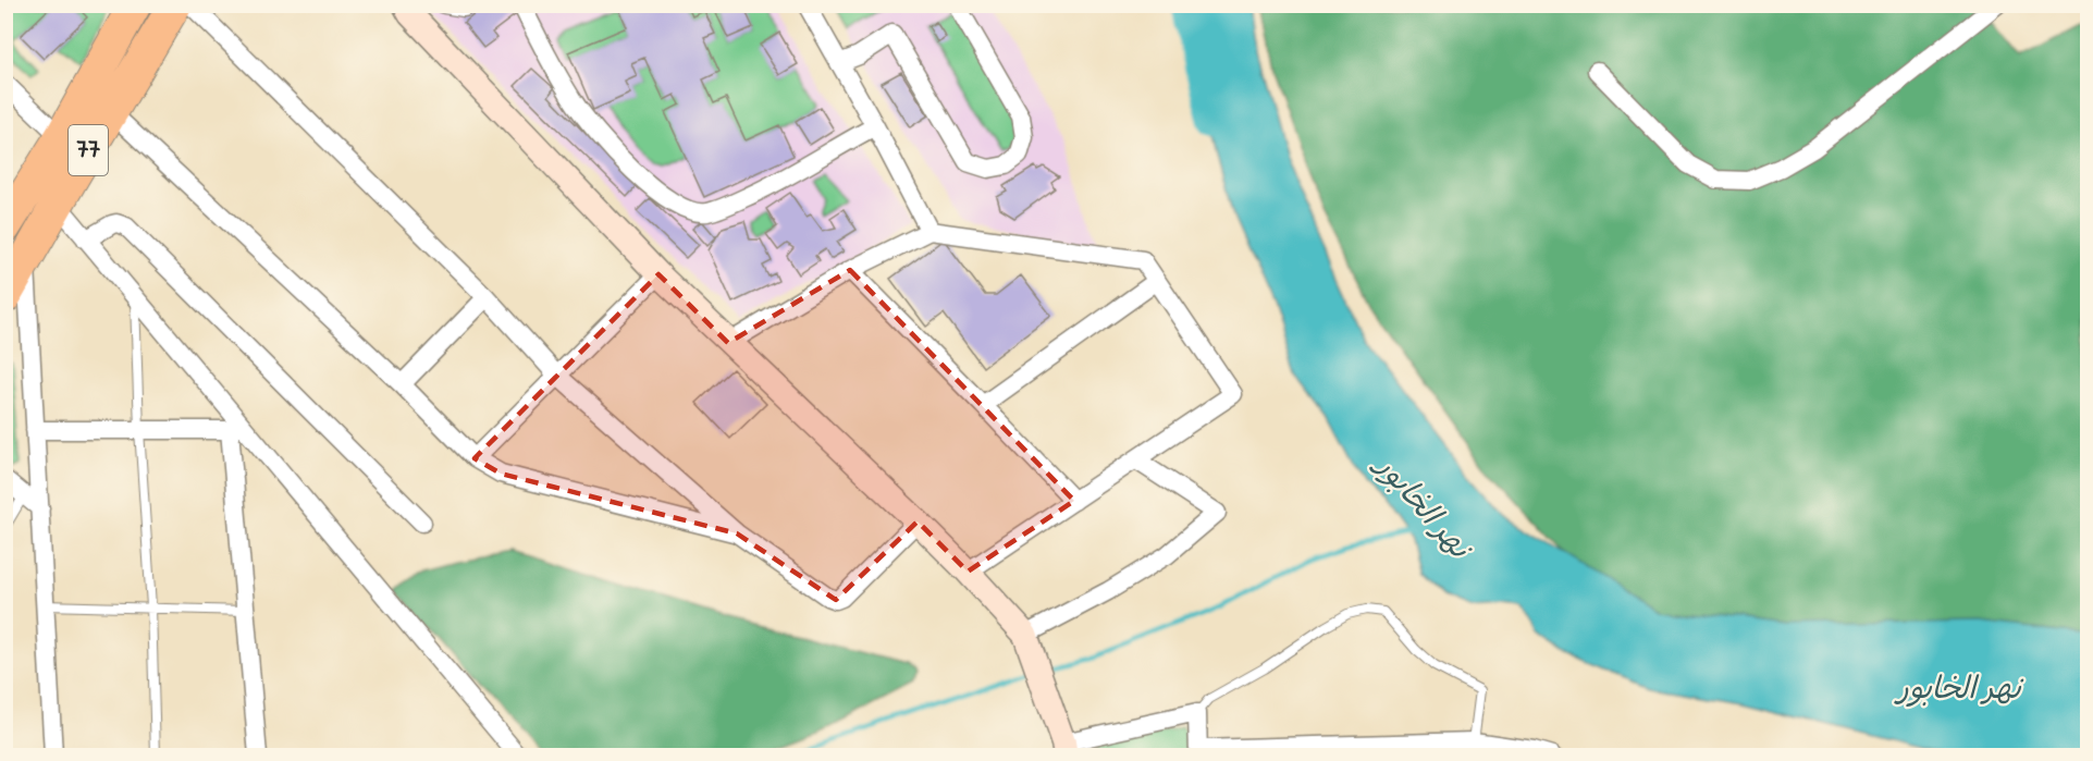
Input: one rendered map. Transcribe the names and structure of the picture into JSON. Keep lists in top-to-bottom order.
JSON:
{
  "streets": {
    "highway": ["77"]
  },
  "water": ["نهر الخابور"]
}
